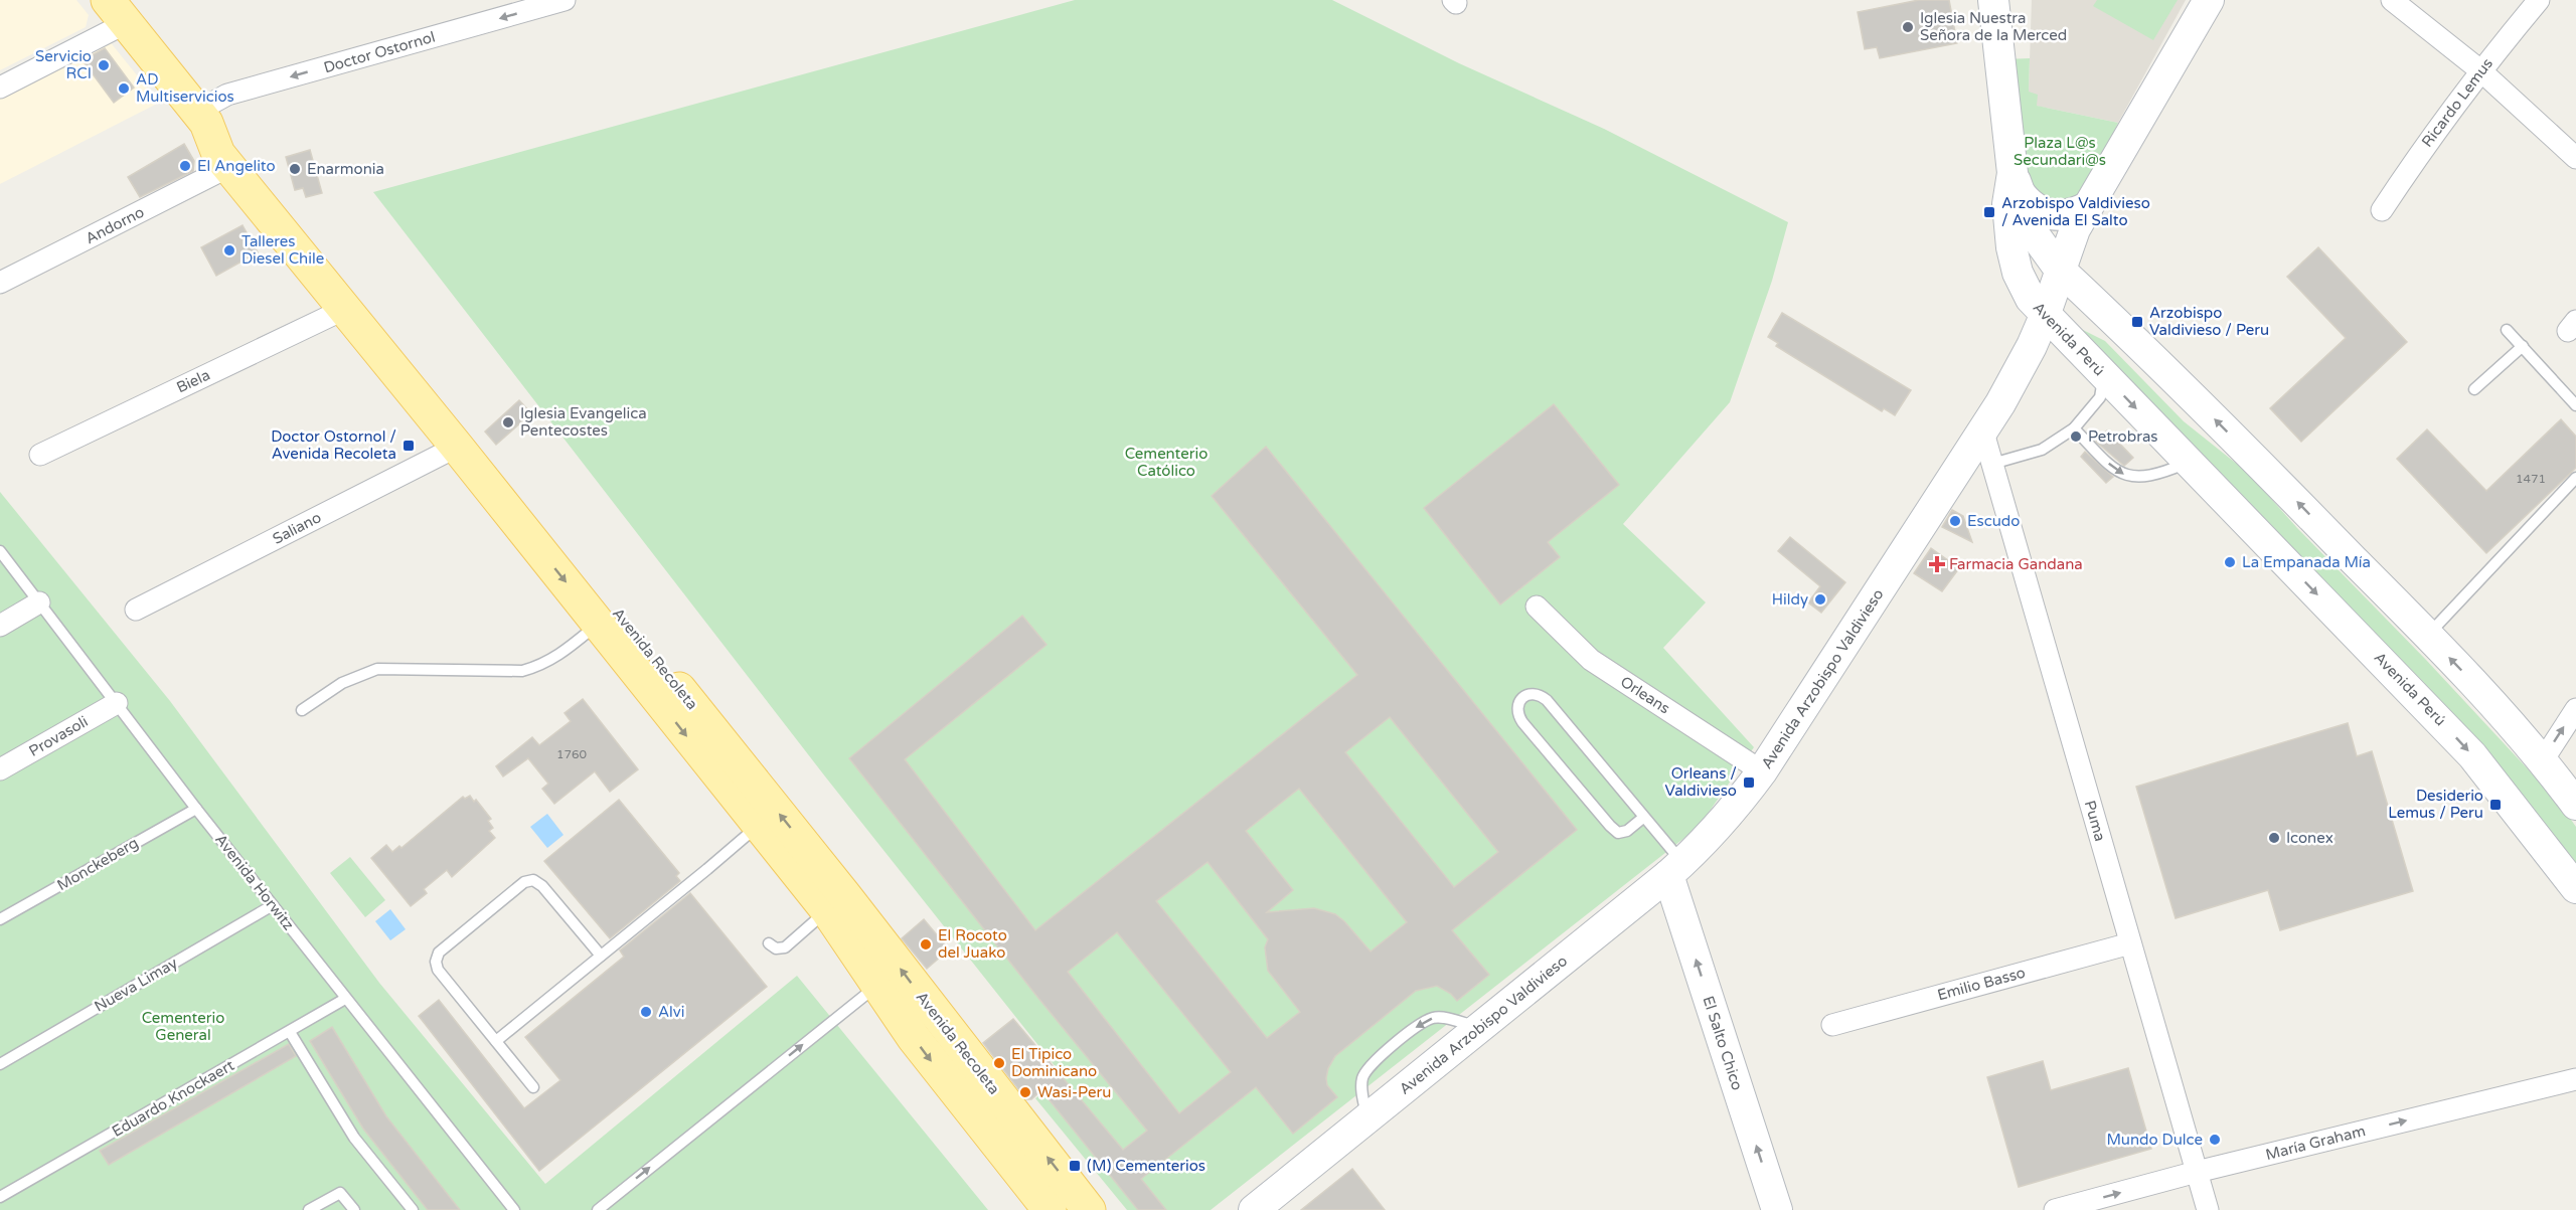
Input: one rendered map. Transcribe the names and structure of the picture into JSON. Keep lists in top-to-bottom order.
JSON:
{
  "streets": {
    "main road": [
      "Avenida Perú",
      "Avenida Recoleta",
      "Avenida Arzobispo Valdivieso",
      "El Salto Chico"
    ],
    "street": [
      "Doctor Ostornol",
      "Ricardo Lemus",
      "Andorno",
      "Biela",
      "Saliano",
      "Orleans",
      "Provasoli",
      "Puma",
      "Emilio Basso",
      "María Graham"
    ],
    "lane": [
      "Monckeberg",
      "Avenida Horwitz",
      "Nueva Limay",
      "Eduardo Knockaert"
    ]
  },
  "crossings": [
    ["Doctor Ostornol", "Avenida Recoleta"],
    ["Andorno", "Avenida Recoleta"],
    ["Avenida Perú", "Avenida Arzobispo Valdivieso"],
    ["Biela", "Avenida Recoleta"],
    ["Saliano", "Avenida Recoleta"],
    ["Avenida Arzobispo Valdivieso", "Orleans"],
    ["Avenida Arzobispo Valdivieso", "Puma"],
    ["Avenida Arzobispo Valdivieso", "El Salto Chico"],
    ["Provasoli", "Avenida Horwitz"],
    ["Puma", "Emilio Basso"],
    ["Puma", "María Graham"],
    ["Monckeberg", "Avenida Horwitz"],
    ["Avenida Horwitz", "Nueva Limay"],
    ["Avenida Horwitz", "Eduardo Knockaert"]
  ],
  "one_way": ["Doctor Ostornol", "El Salto Chico", "María Graham"],
  "parks": ["Plaza L@s Secundari@s", "Cementerio Católico", "Cementerio General"],
  "places": {
    "other": [
      "Iglesia Nuestra Señora de la Merced",
      "Servicio RCI",
      "AD Multiservicios",
      "El Angelito",
      "Enarmonia",
      "Talleres Diesel Chile",
      "Iglesia Evangelica Pentecostes",
      "Petrobras",
      "Escudo",
      "La Empanada Mía",
      "Hildy",
      "Iconex",
      "El Rocoto del Juako",
      "Alvi",
      "El Tipico Dominicano",
      "Wasi-Peru",
      "Mundo Dulce"
    ],
    "transit": [
      "Arzobispo Valdivieso / Avenida El Salto",
      "Arzobispo Valdivieso / Peru",
      "Doctor Ostornol / Avenida Recoleta",
      "Orleans / Valdivieso",
      "Desiderio Lemus / Peru",
      "(M) Cementerios"
    ],
    "health": ["Farmacia Gandana"]
  },
  "house_numbers": ["1471", "1760"]
}
